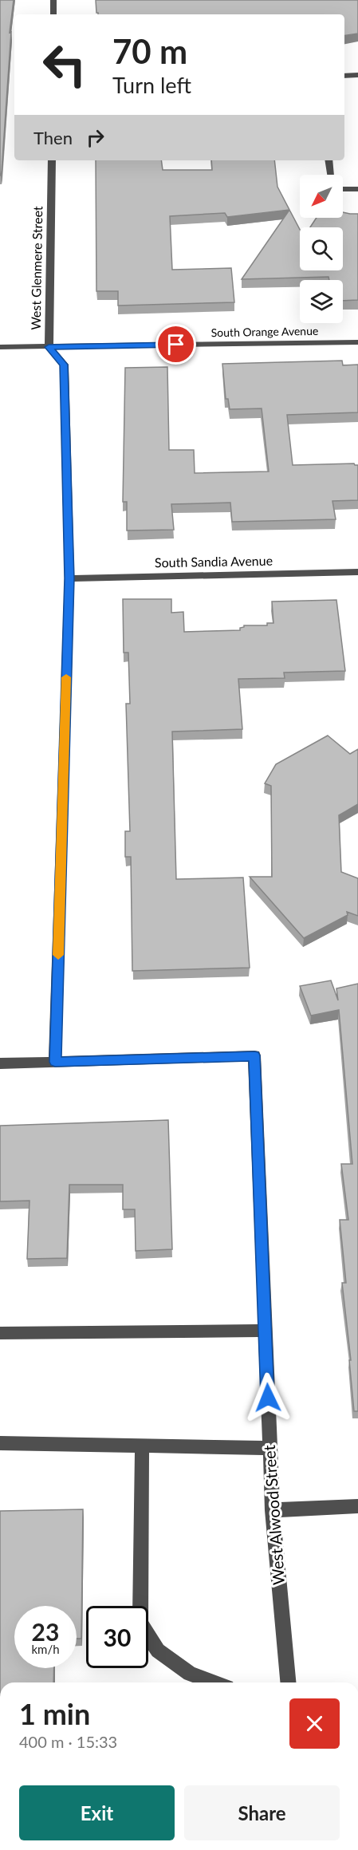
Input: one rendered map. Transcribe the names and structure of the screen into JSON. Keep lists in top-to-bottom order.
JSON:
{
  "streets": {
    "street": [
      "West Glenmere Street",
      "South Orange Avenue",
      "South Sandia Avenue",
      "West Alwood Street"
    ]
  },
  "crossings": [
    ["West Glenmere Street", "South Orange Avenue"],
    ["West Glenmere Street", "South Sandia Avenue"],
    ["West Glenmere Street", "West Alwood Street"]
  ],
  "north": "bottom left",
  "page": {
    "turn": ["70 m", "Turn left"],
    "then": "Then",
    "speed": "23 km/h",
    "limit": "30",
    "heading": ["1 min", "400 m · 15:33"],
    "buttons": ["Exit", "Share"]
  }
}
